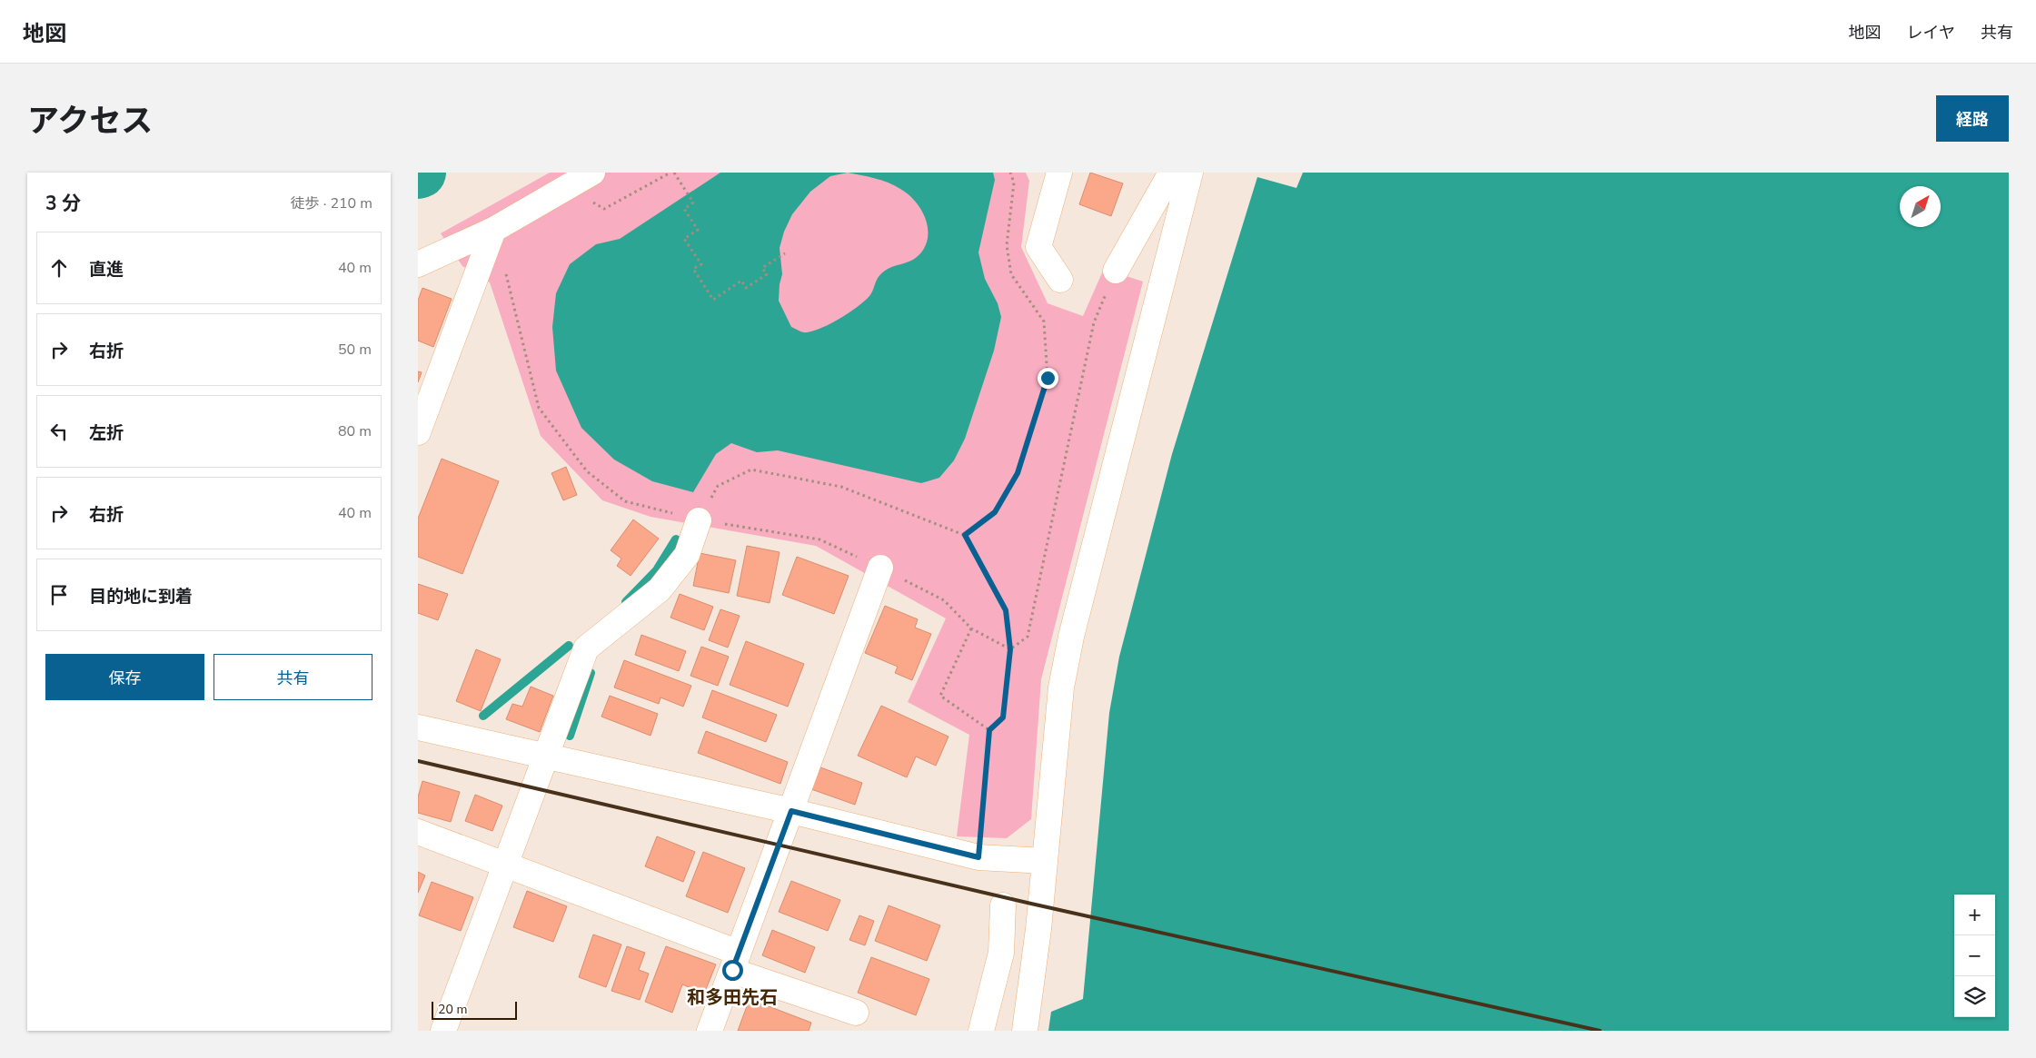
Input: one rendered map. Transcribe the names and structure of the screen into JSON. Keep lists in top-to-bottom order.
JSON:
{
  "districts": ["和多田先石"],
  "scale_bar": "20 m",
  "north": "top right",
  "page": {
    "header": "地図",
    "nav": ["地図", "レイヤ", "共有"],
    "title": "アクセス",
    "buttons": [
      "経路",
      ["保存", "共有"]
    ],
    "heading": ["3 分", "徒歩 · 210 m"],
    "list": [
      ["直進", "40 m"],
      ["右折", "50 m"],
      ["左折", "80 m"],
      ["右折", "40 m"],
      "目的地に到着"
    ],
    "map_buttons": ["+", "−"],
    "scale": "20 m"
  }
}
